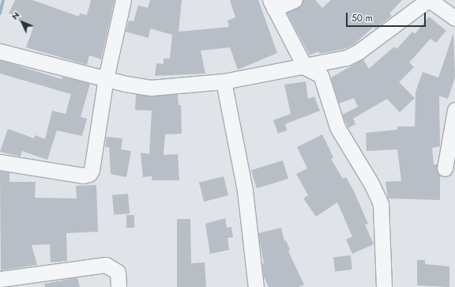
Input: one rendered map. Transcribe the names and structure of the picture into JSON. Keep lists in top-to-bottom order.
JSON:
{
  "scale_bar": "50 m",
  "north": "top left"
}
